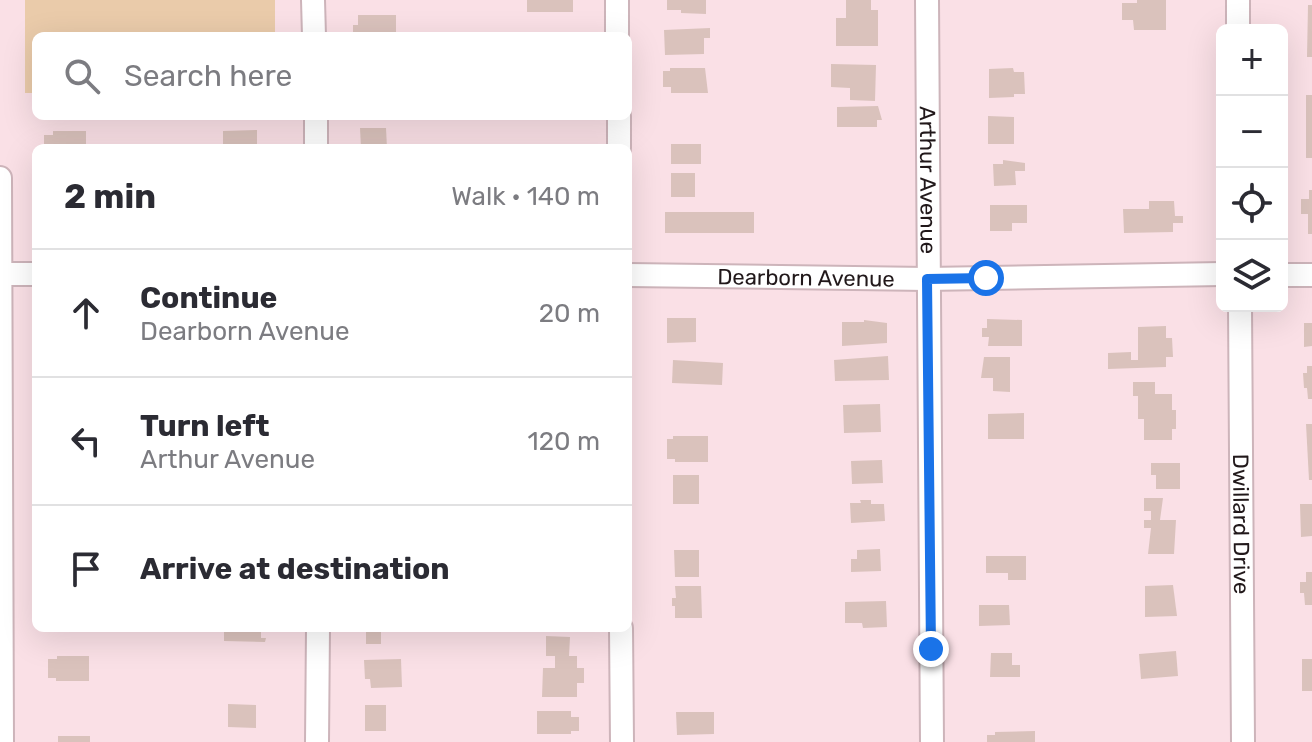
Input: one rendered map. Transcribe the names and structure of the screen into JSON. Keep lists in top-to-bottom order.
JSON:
{
  "streets": {
    "street": ["Arthur Avenue", "Dearborn Avenue", "Dwillard Drive"]
  },
  "crossings": [
    ["Arthur Avenue", "Dearborn Avenue"]
  ],
  "page": {
    "map_buttons": ["+", "−"],
    "search": "Search here",
    "heading": ["2 min", "Walk · 140 m"],
    "list": [
      ["Continue", "Dearborn Avenue", "20 m"],
      ["Turn left", "Arthur Avenue", "120 m"],
      "Arrive at destination"
    ]
  }
}
